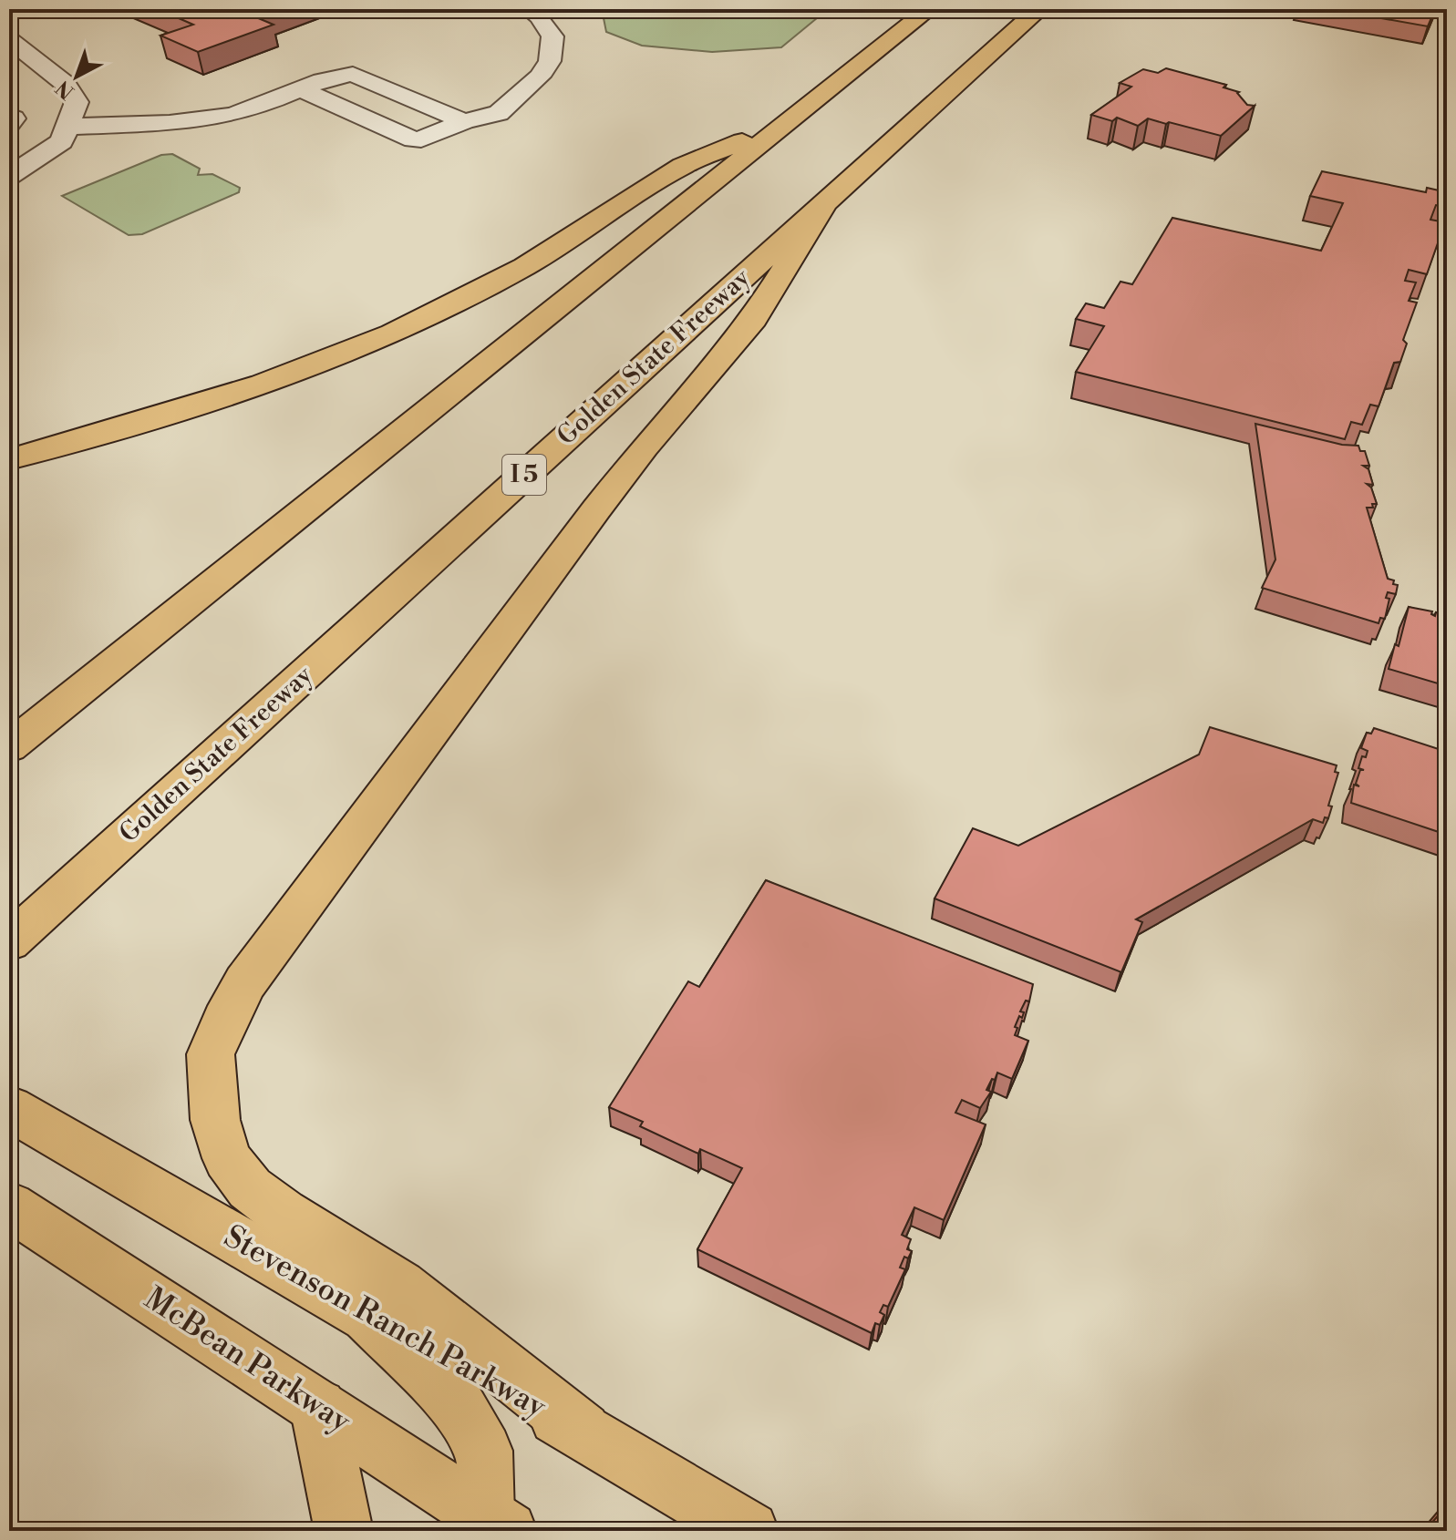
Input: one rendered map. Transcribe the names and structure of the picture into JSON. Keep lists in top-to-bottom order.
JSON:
{
  "streets": {
    "main road": [
      "Golden State Freeway",
      "I 5",
      "Stevenson Ranch Parkway",
      "McBean Parkway"
    ]
  },
  "north": "bottom left"
}
